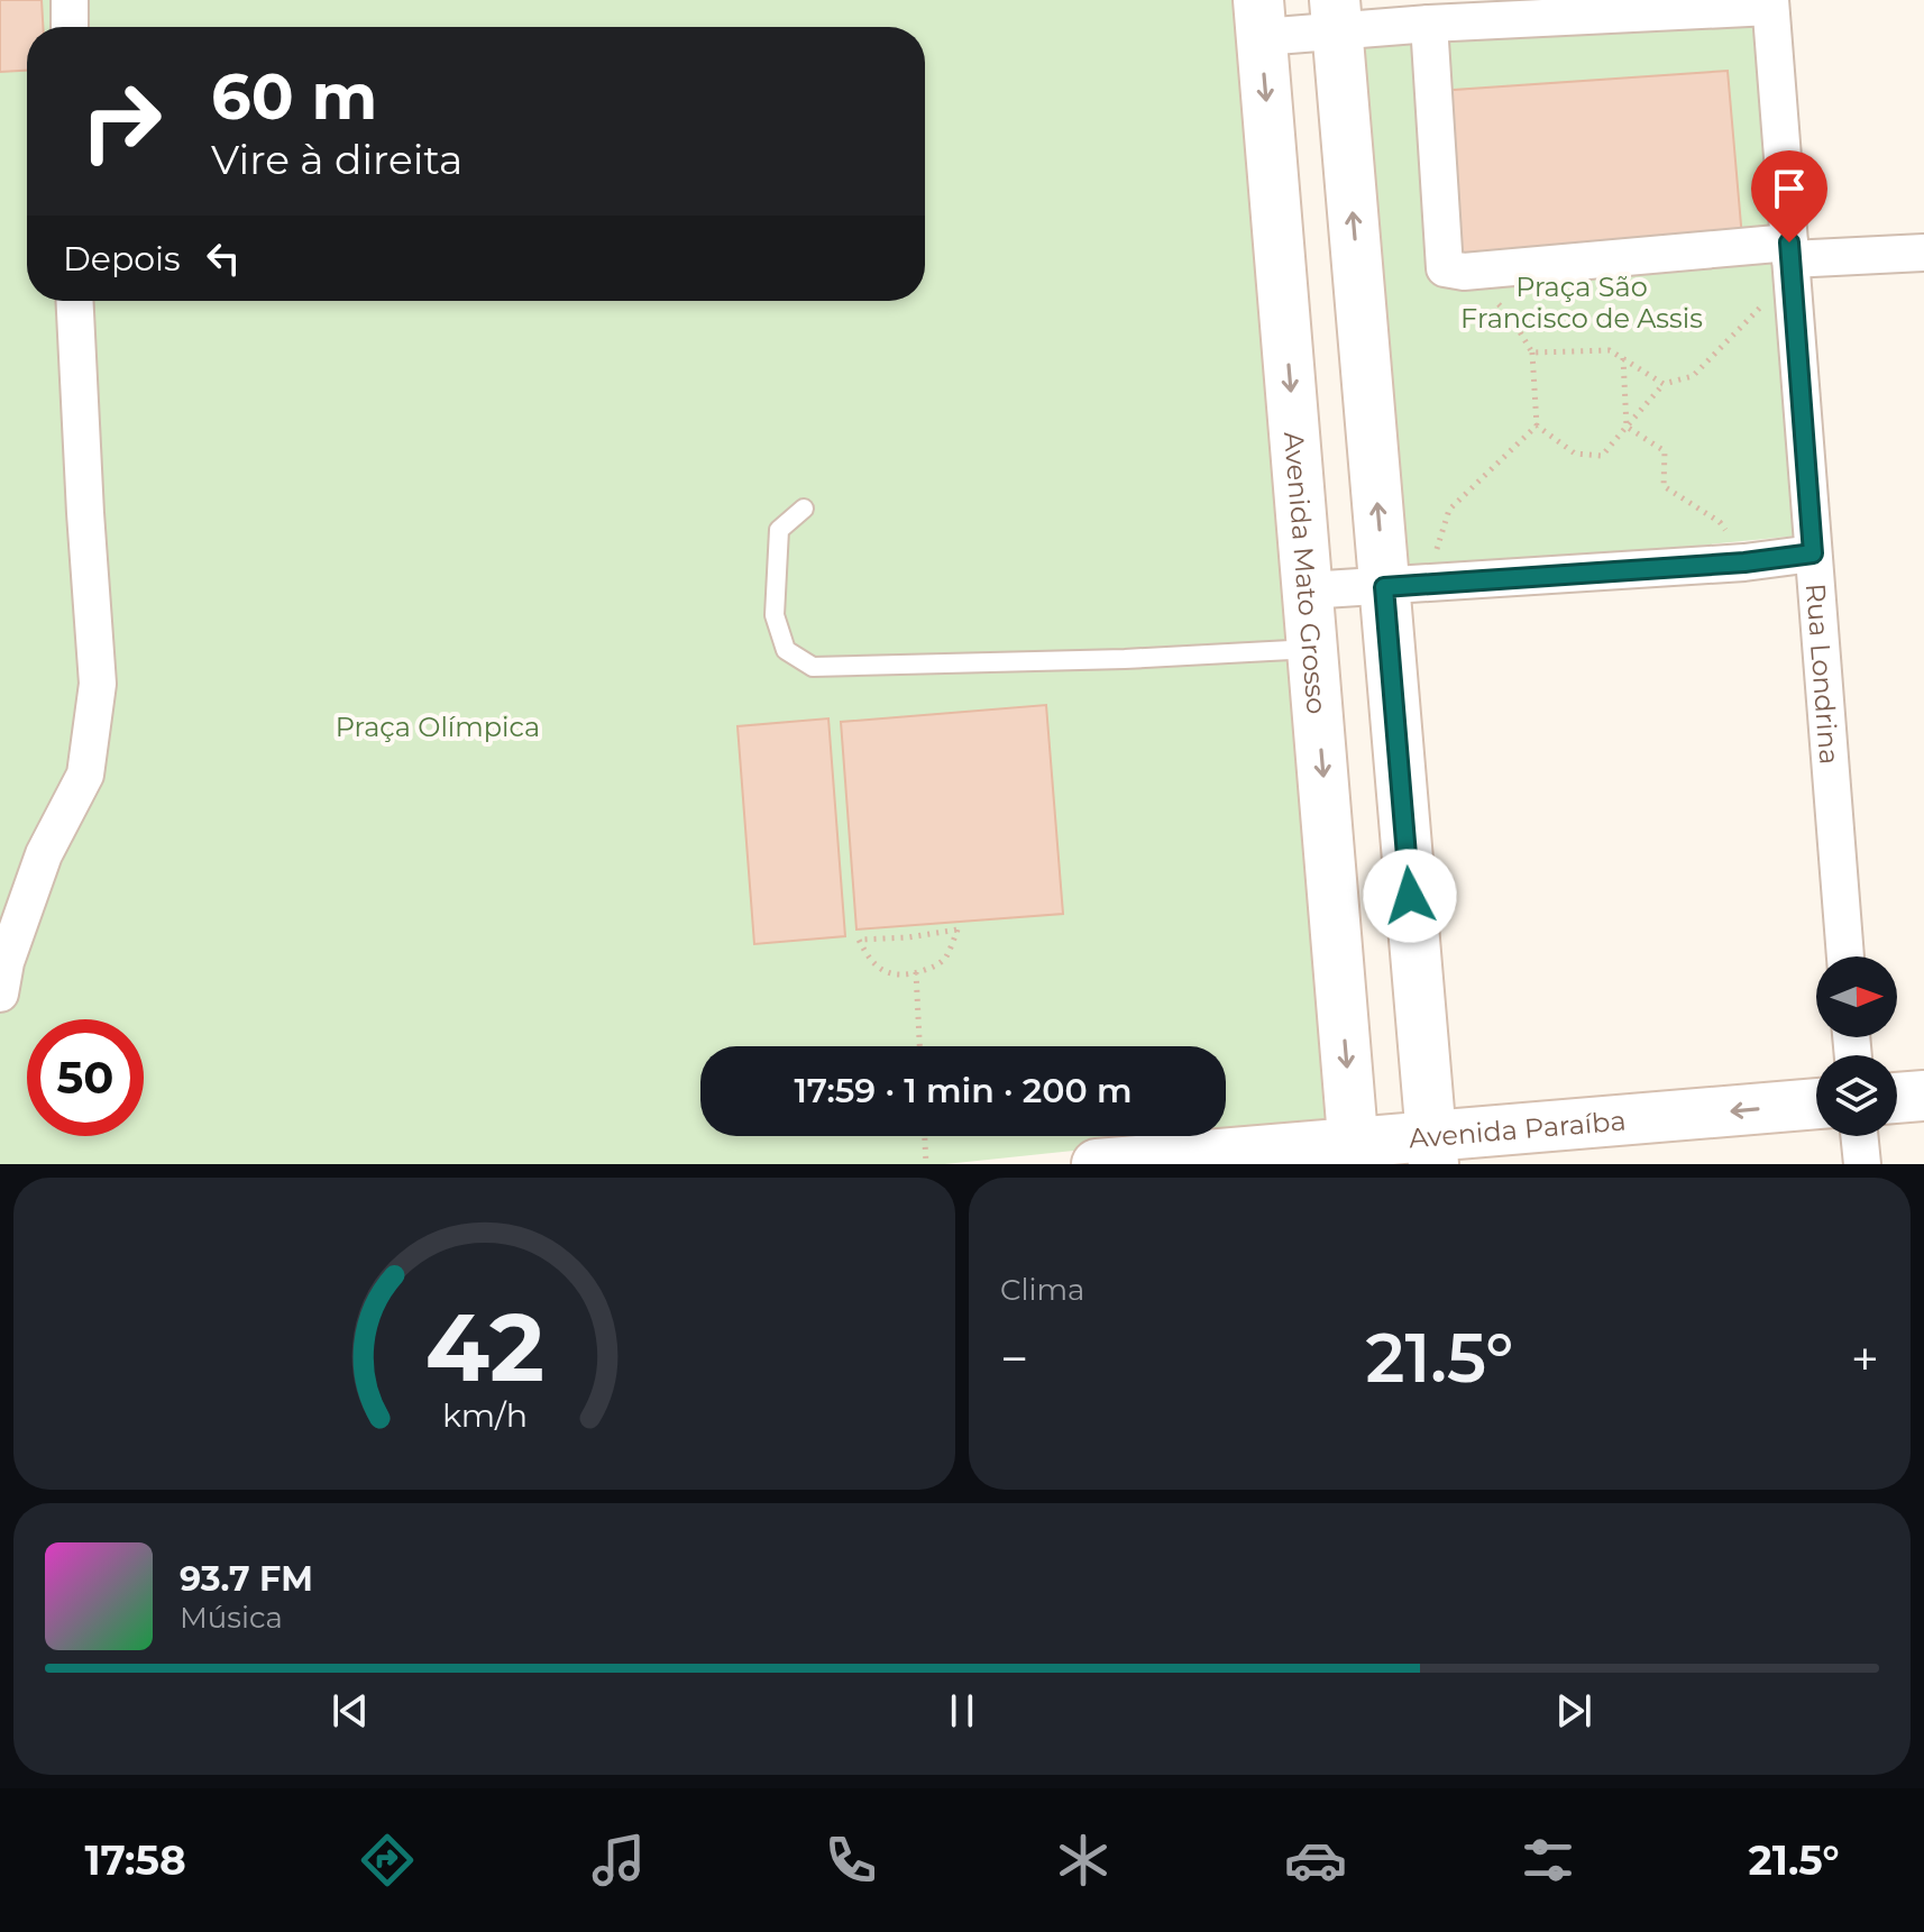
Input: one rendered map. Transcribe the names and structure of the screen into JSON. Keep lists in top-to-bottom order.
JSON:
{
  "streets": {
    "main road": ["Avenida Mato Grosso", "Avenida Paraíba"],
    "street": ["Rua Londrina"]
  },
  "crossings": [
    ["Avenida Mato Grosso", "Avenida Paraíba"]
  ],
  "one_way": ["Avenida Paraíba"],
  "parks": ["Praça São Francisco de Assis", "Praça Olímpica"],
  "north": "right",
  "page": {
    "turn": ["60 m", "Vire à direita"],
    "then": "Depois",
    "limit": "50",
    "trip": "17:59 · 1 min · 200 m",
    "tile": "Clima",
    "heat": ["−", "21.5°", "+"],
    "song": ["93.7 FM", "Música"],
    "tabs": ["17:58", "21.5°"],
    "gauge": ["42", "km/h"]
  }
}
